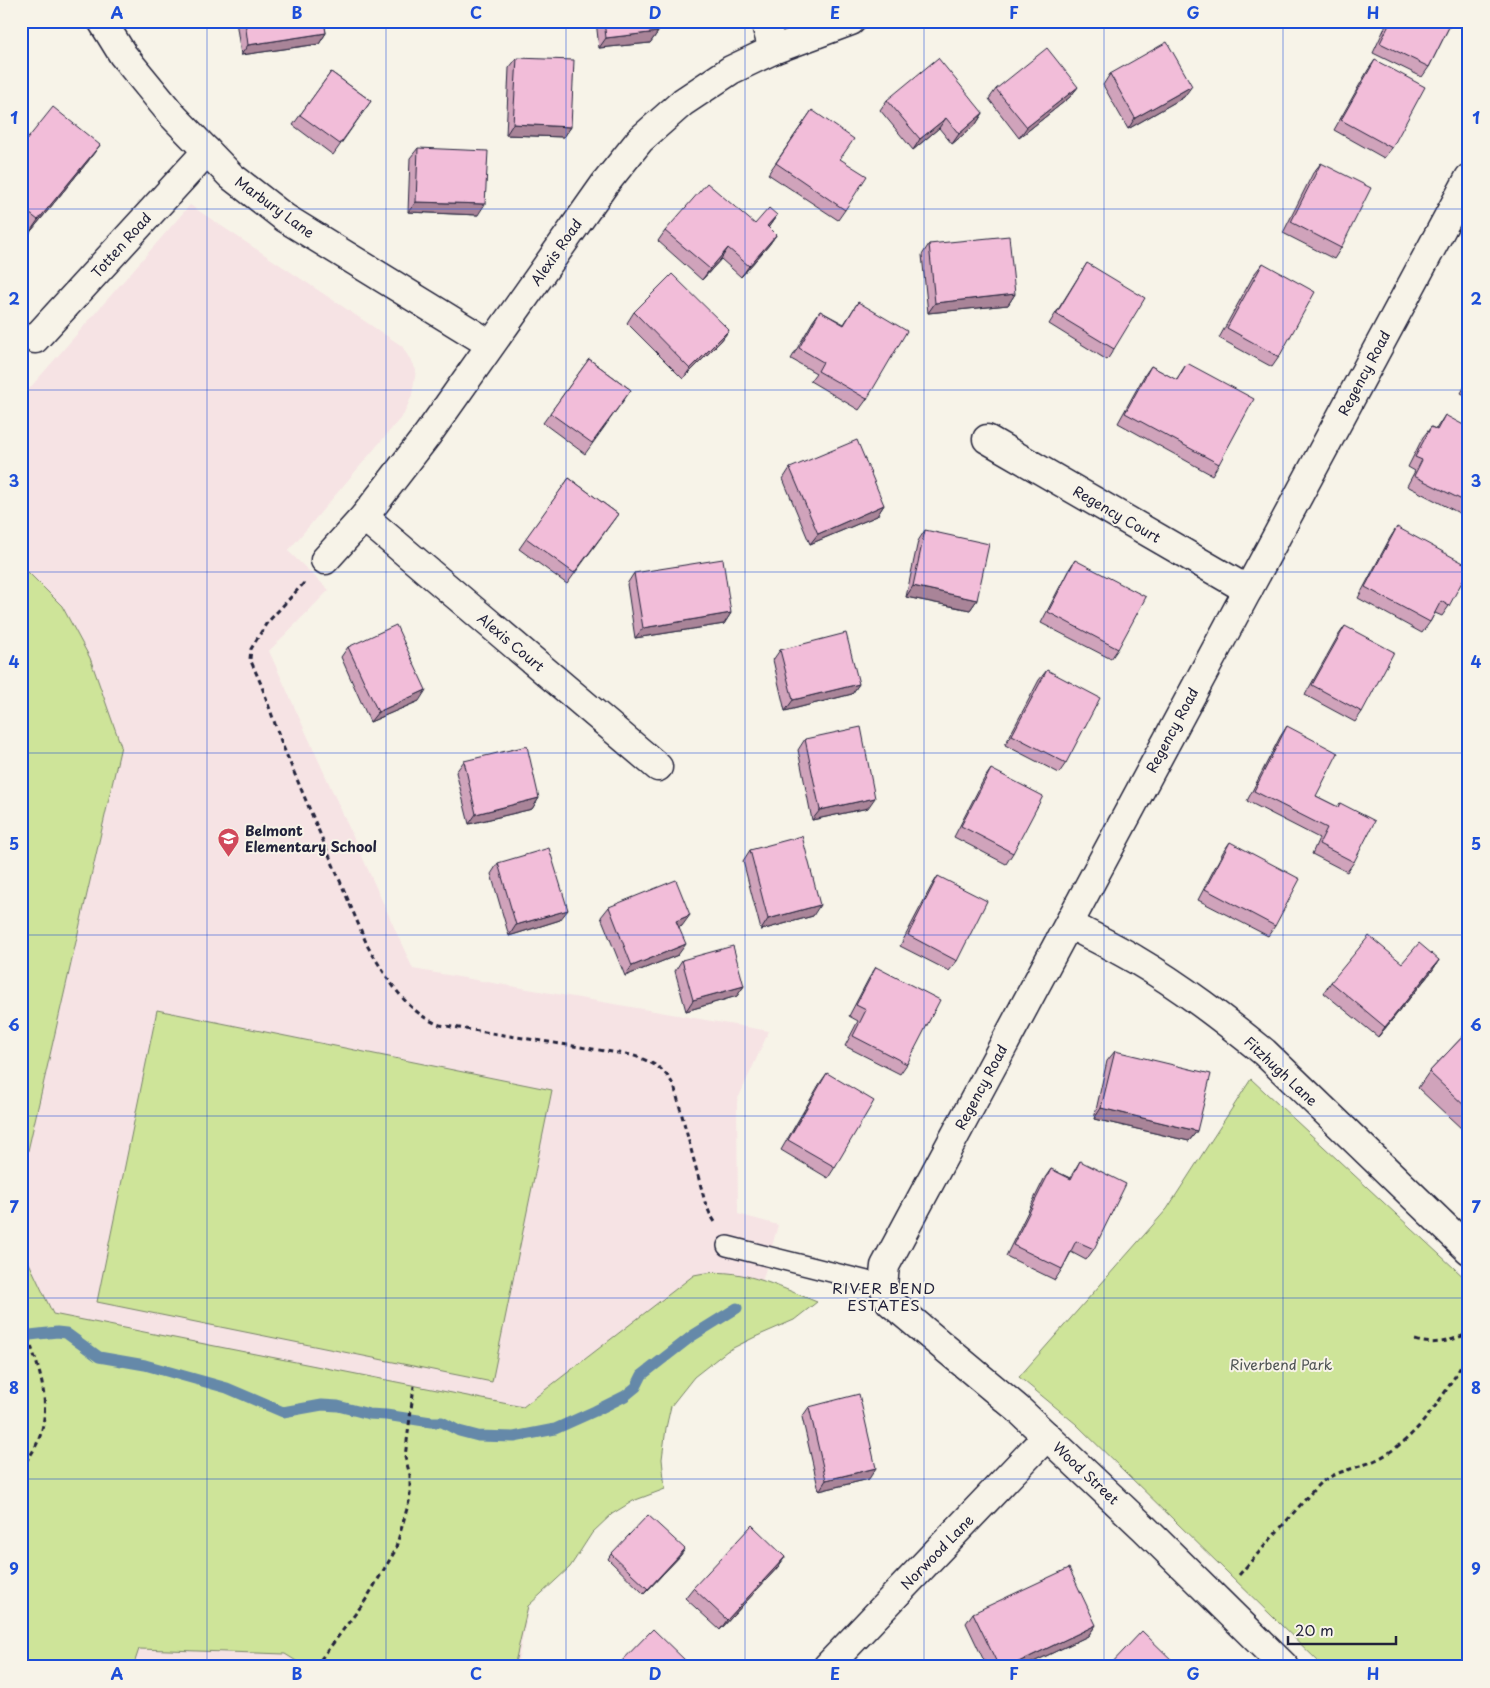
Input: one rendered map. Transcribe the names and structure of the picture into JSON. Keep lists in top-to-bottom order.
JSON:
{
  "streets": {
    "street": [
      "Marbury Lane",
      "Totten Road",
      "Alexis Road",
      "Regency Road",
      "Regency Court",
      "Alexis Court",
      "Fitzhugh Lane",
      "Wood Street",
      "Norwood Lane"
    ]
  },
  "crossings": [
    ["Marbury Lane", "Totten Road"],
    ["Marbury Lane", "Alexis Road"],
    ["Alexis Road", "Alexis Court"],
    ["Regency Road", "Regency Court"],
    ["Regency Road", "Fitzhugh Lane"],
    ["Regency Road", "Wood Street"],
    ["Wood Street", "Norwood Lane"]
  ],
  "districts": ["RIVER BEND ESTATES"],
  "parks": ["Riverbend Park"],
  "places": {
    "school or university": ["Belmont Elementary School"]
  },
  "scale_bar": "20 m",
  "grid": {
    "columns": [
      "A",
      "B",
      "C",
      "D",
      "E",
      "F",
      "G",
      "H"
    ],
    "rows": [
      "1",
      "2",
      "3",
      "4",
      "5",
      "6",
      "7",
      "8",
      "9"
    ]
  }
}
